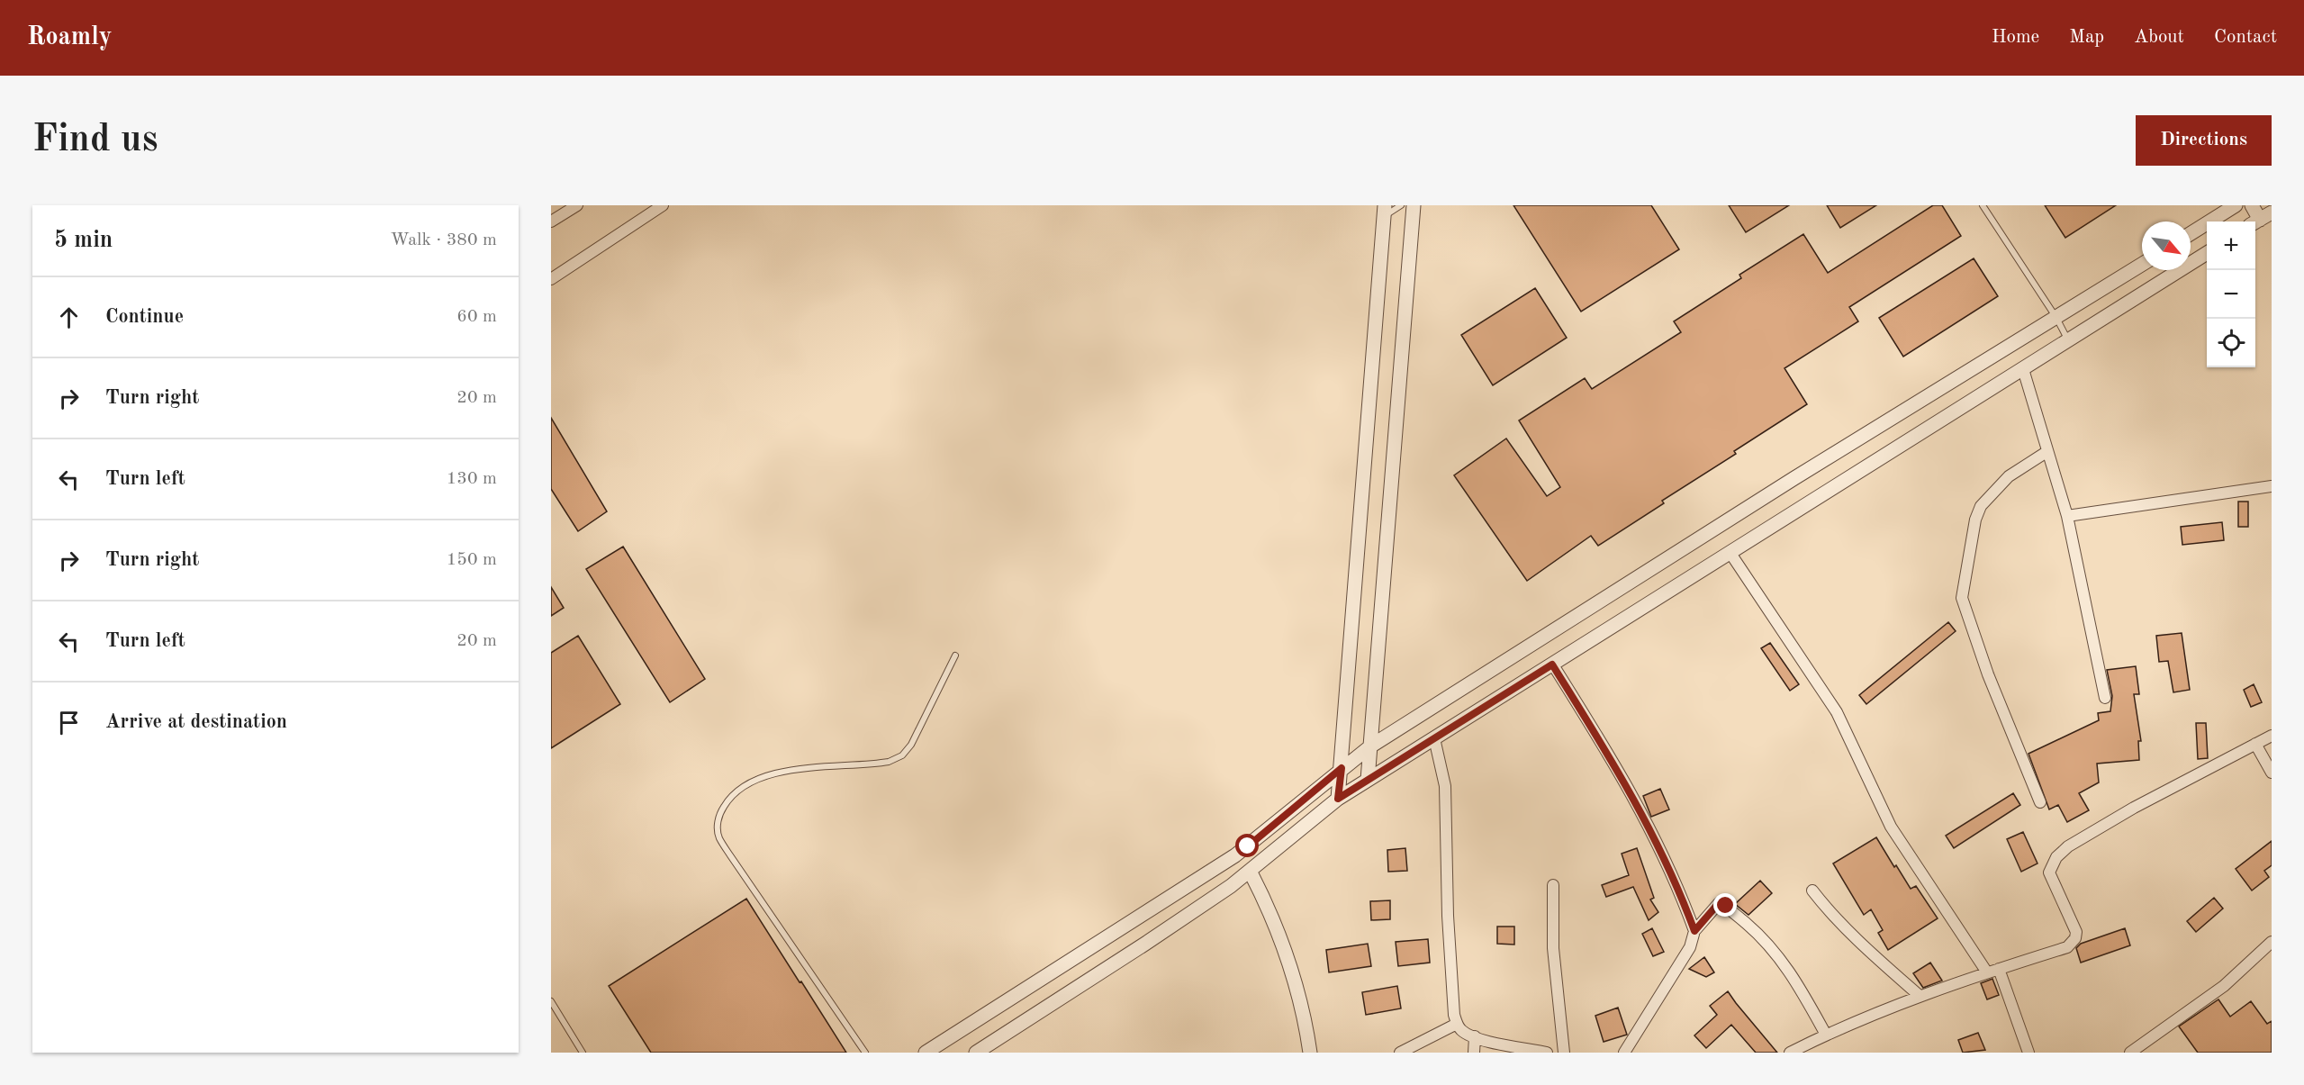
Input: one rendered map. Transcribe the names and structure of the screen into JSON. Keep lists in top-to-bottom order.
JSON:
{
  "north": "bottom right",
  "page": {
    "header": "Roamly",
    "nav": [
      "Home",
      "Map",
      "About",
      "Contact"
    ],
    "buttons": "Directions",
    "title": "Find us",
    "heading": ["5 min", "Walk · 380 m"],
    "map_buttons": ["+", "−"],
    "list": [
      ["Continue", "60 m"],
      ["Turn right", "20 m"],
      ["Turn left", "130 m"],
      ["Turn right", "150 m"],
      ["Turn left", "20 m"],
      "Arrive at destination"
    ]
  }
}
